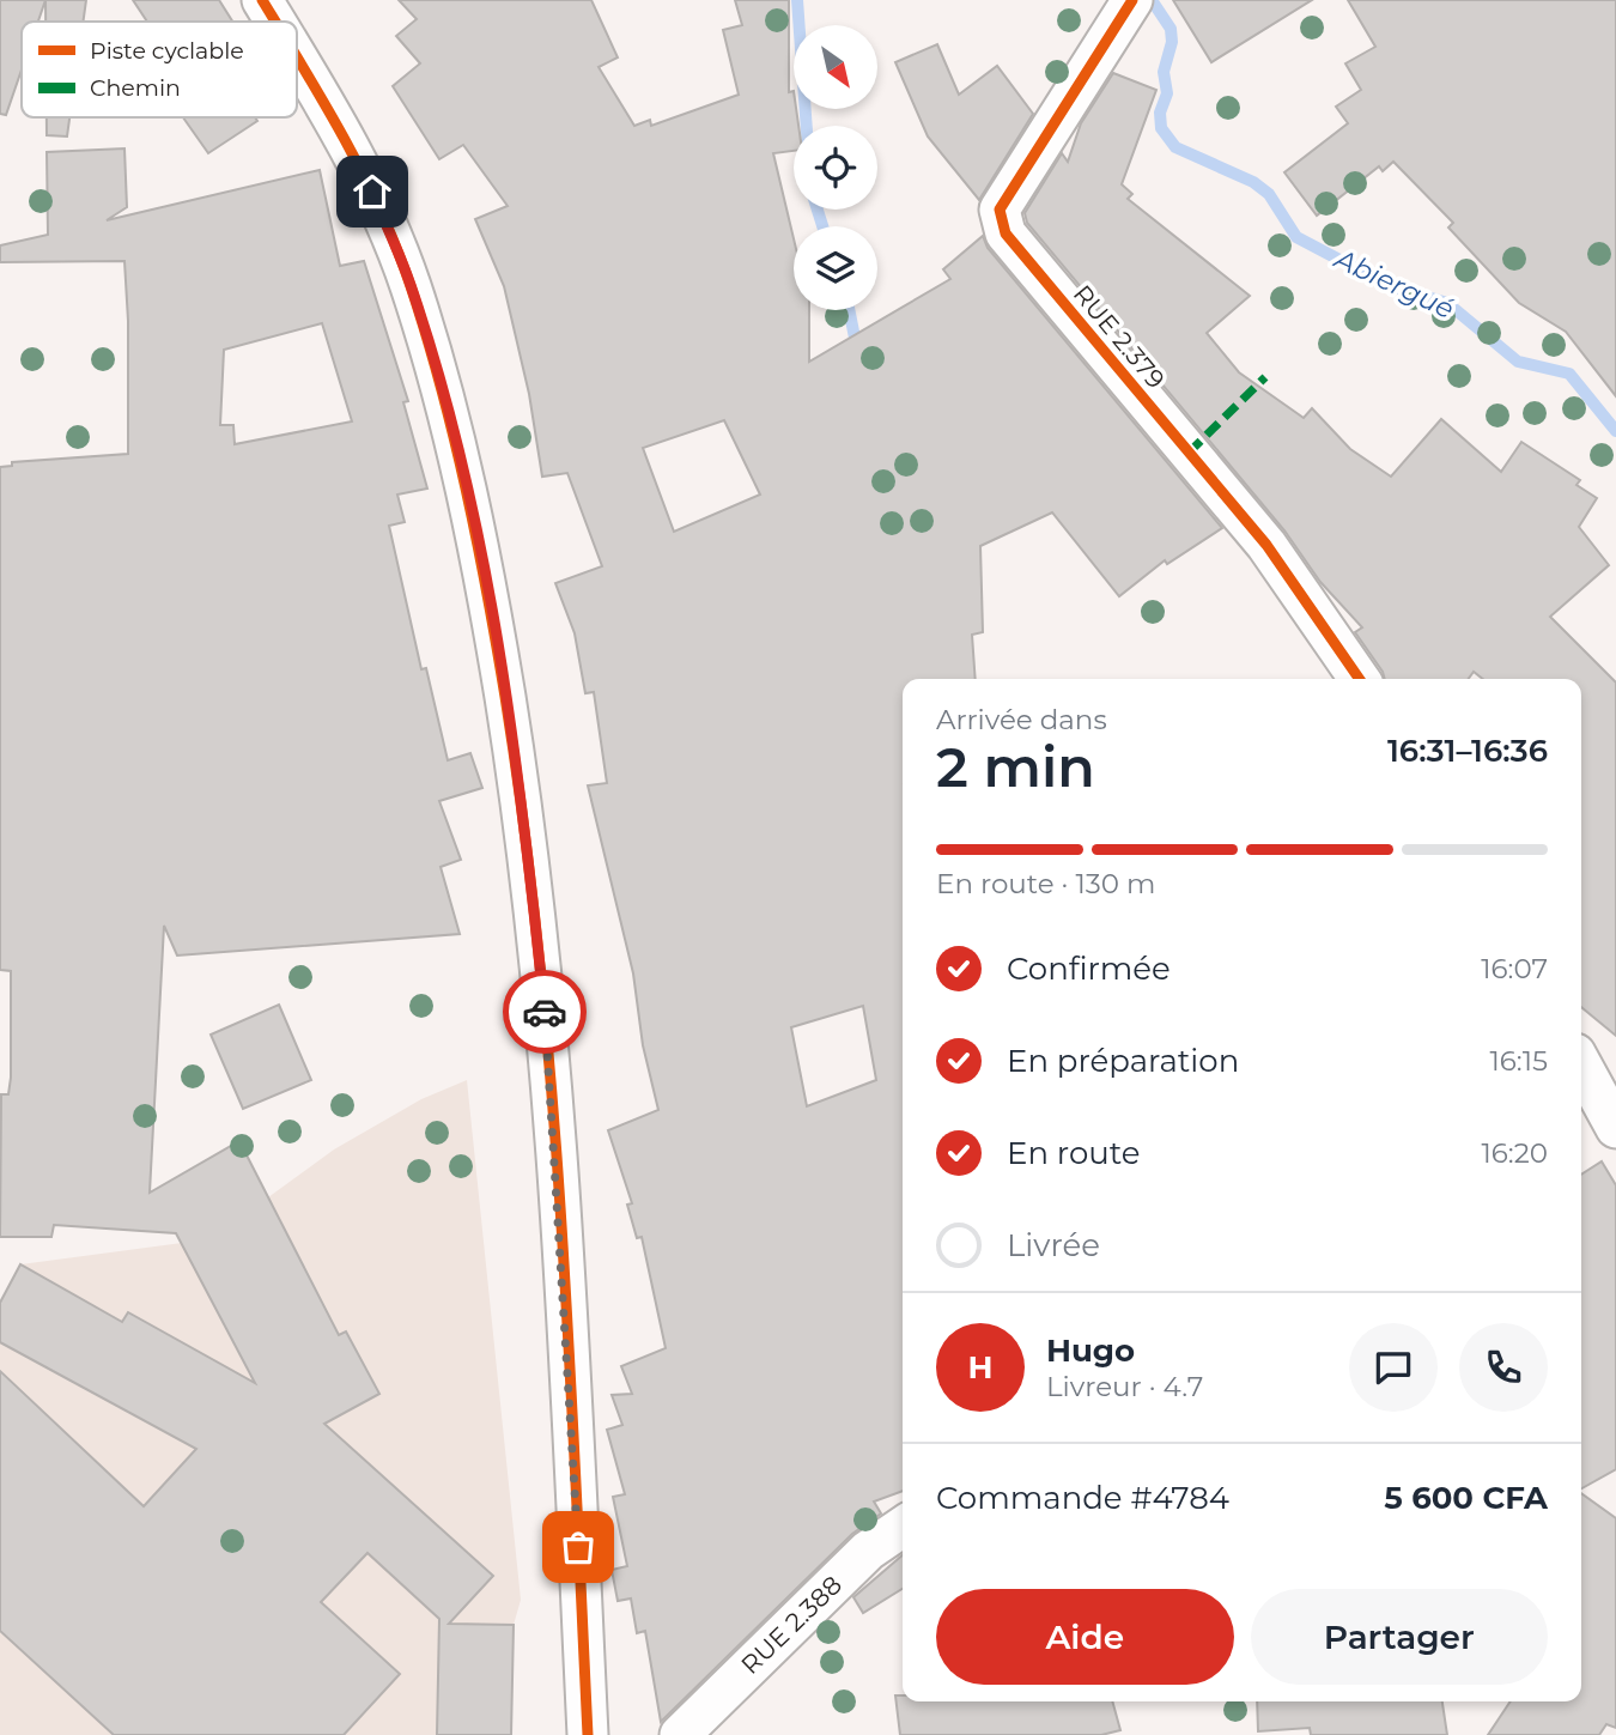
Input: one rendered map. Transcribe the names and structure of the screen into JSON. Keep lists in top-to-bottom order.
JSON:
{
  "streets": {
    "street": ["RUE 2.379", "RUE 2.388"]
  },
  "water": ["Abiergué"],
  "legend": ["Piste cyclable", "Chemin"],
  "north": "bottom right",
  "page": {
    "heading": ["2 min", "Arrivée dans", "16:31–16:36"],
    "panel": [
      "Hugo",
      "Livreur · 4.7",
      "Commande #4784",
      "5 600 CFA"
    ],
    "bar": "En route · 130 m",
    "list": [
      ["Confirmée", "16:07"],
      ["En préparation", "16:15"],
      ["En route", "16:20"],
      "Livrée"
    ],
    "round": "H",
    "buttons": ["Aide", "Partager"]
  }
}
